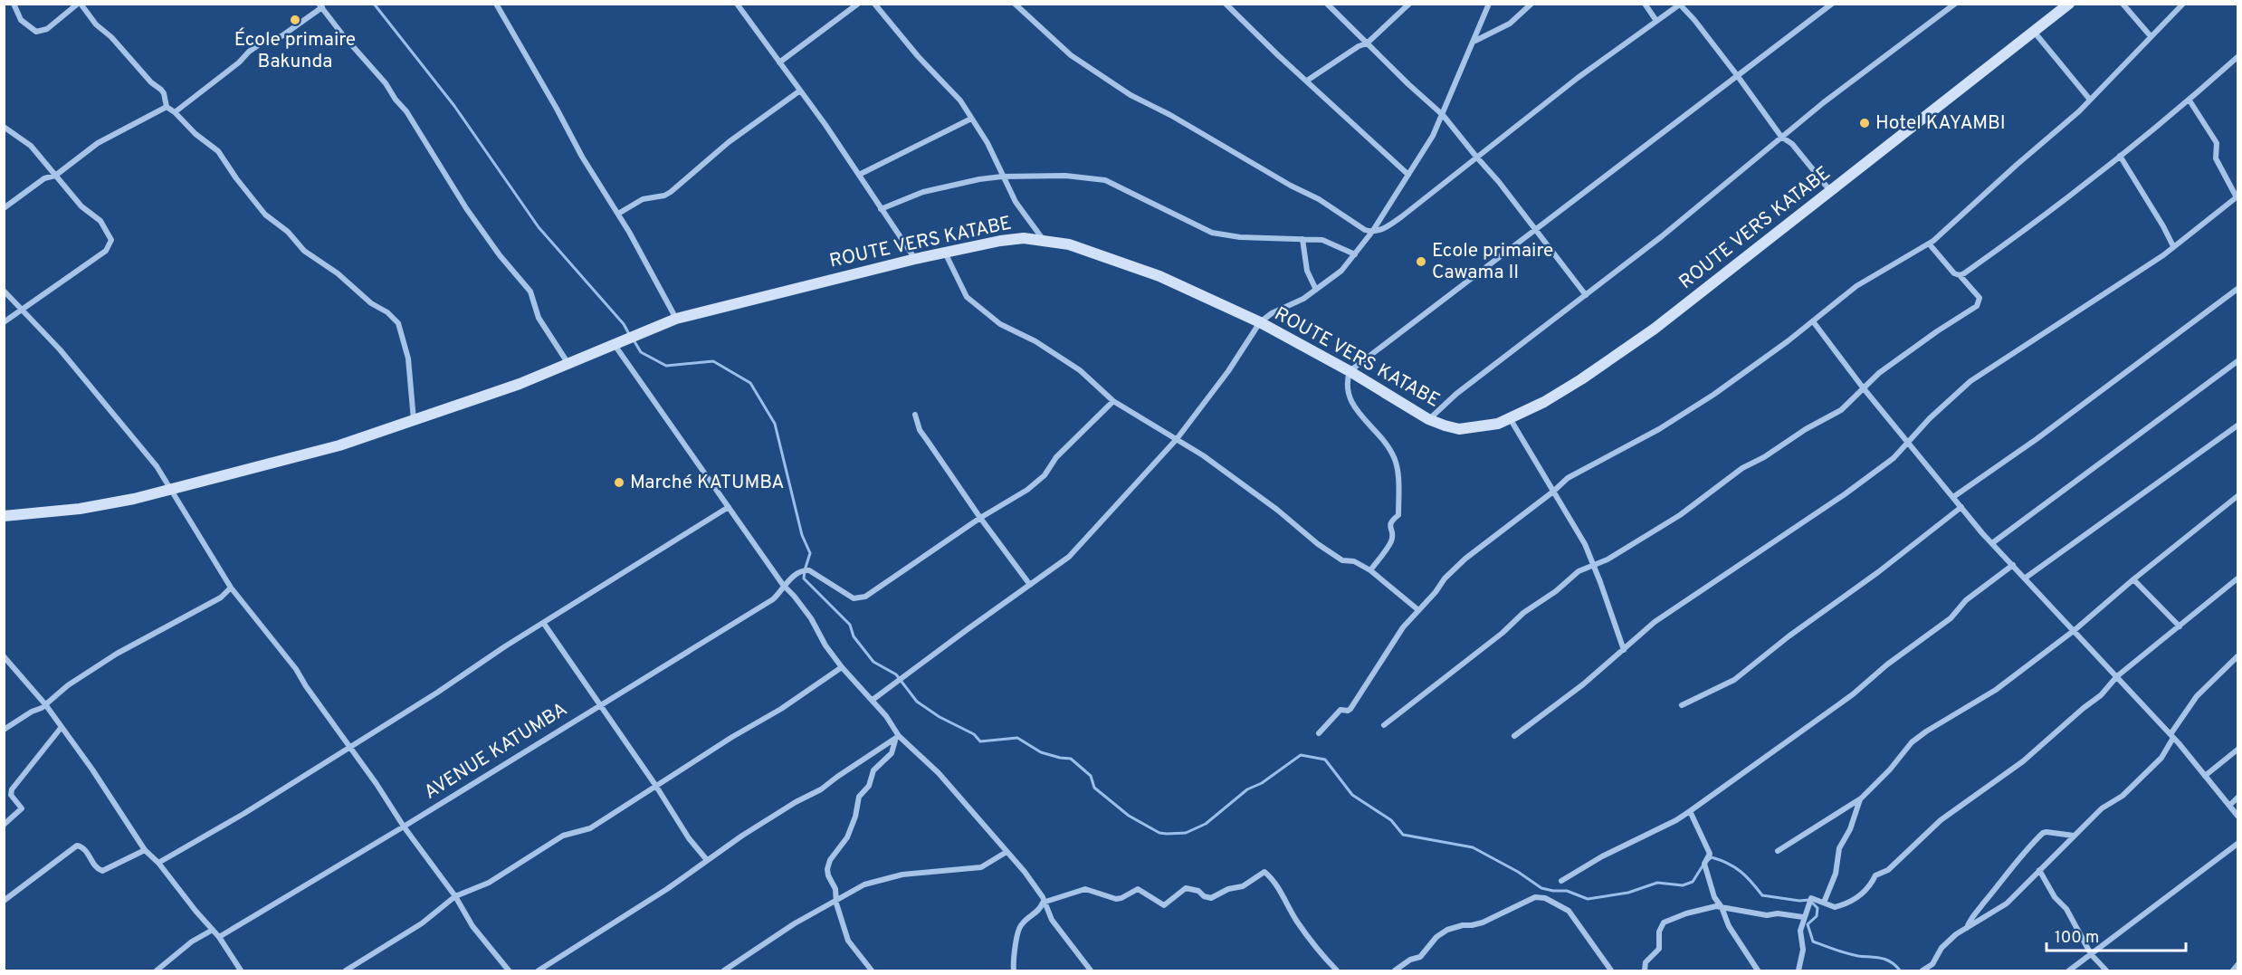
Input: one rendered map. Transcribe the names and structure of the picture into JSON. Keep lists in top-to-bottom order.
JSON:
{
  "streets": {
    "street": ["ROUTE VERS KATABE", "AVENUE KATUMBA"]
  },
  "places": [
    "École primaire Bakunda",
    "Hotel KAYAMBI",
    "Ecole primaire Cawama II",
    "Marché KATUMBA"
  ],
  "scale_bar": "100 m"
}
